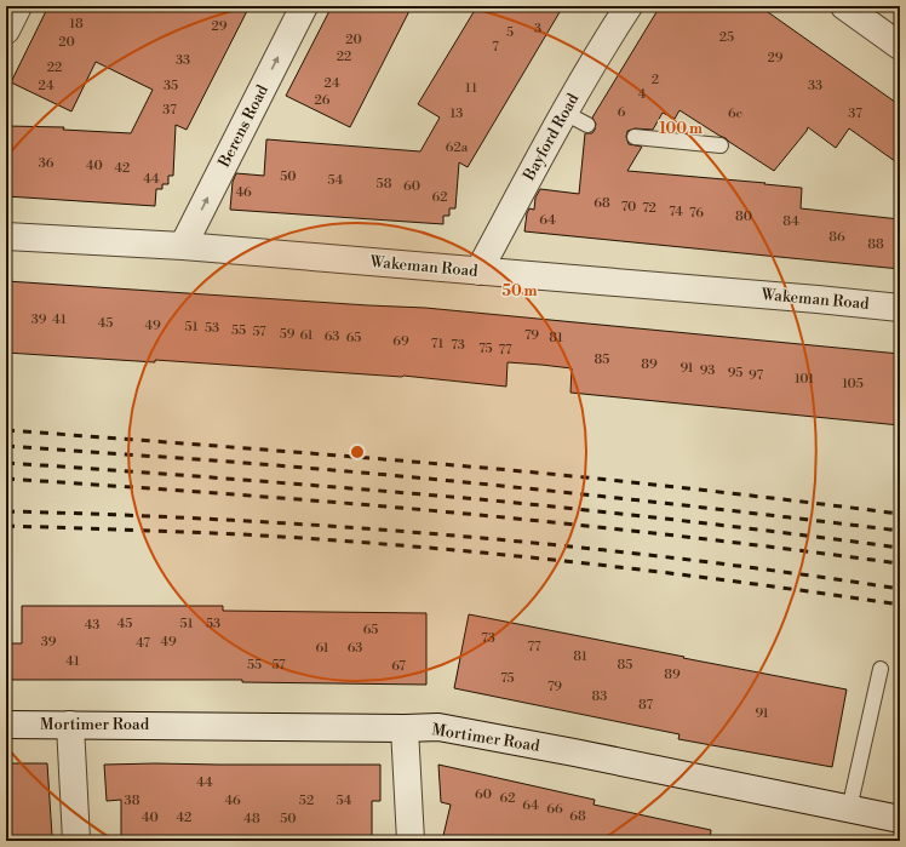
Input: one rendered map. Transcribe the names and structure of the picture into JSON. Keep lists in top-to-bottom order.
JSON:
{
  "streets": {
    "street": [
      "Berens Road",
      "Bayford Road",
      "Wakeman Road",
      "Mortimer Road"
    ]
  },
  "crossings": [
    ["Berens Road", "Wakeman Road"],
    ["Bayford Road", "Wakeman Road"]
  ],
  "one_way": ["Berens Road"],
  "house_numbers": [
    "18",
    "29",
    "3",
    "5",
    "25",
    "20",
    "20",
    "7",
    "22",
    "29",
    "33",
    "22",
    "2",
    "24",
    "24",
    "35",
    "33",
    "11",
    "4",
    "26",
    "37",
    "6",
    "13",
    "6c",
    "37",
    "62a",
    "36",
    "40",
    "42",
    "50",
    "44",
    "54",
    "58",
    "60",
    "46",
    "62",
    "68",
    "70",
    "72",
    "74",
    "76",
    "80",
    "64",
    "84",
    "86",
    "88",
    "39",
    "41",
    "45",
    "49",
    "51",
    "53",
    "55",
    "57",
    "59",
    "61",
    "79",
    "63",
    "65",
    "81",
    "69",
    "71",
    "73",
    "75",
    "77",
    "85",
    "89",
    "91",
    "93",
    "95",
    "97",
    "101",
    "105",
    "45",
    "51",
    "53",
    "43",
    "65",
    "73",
    "39",
    "49",
    "47",
    "77",
    "61",
    "63",
    "81",
    "41",
    "55",
    "57",
    "85",
    "67",
    "89",
    "75",
    "79",
    "83",
    "87",
    "91",
    "44",
    "60",
    "62",
    "38",
    "46",
    "52",
    "54",
    "64",
    "66",
    "68",
    "40",
    "42",
    "48",
    "50"
  ],
  "rings": ["100 m", "50 m"]
}
